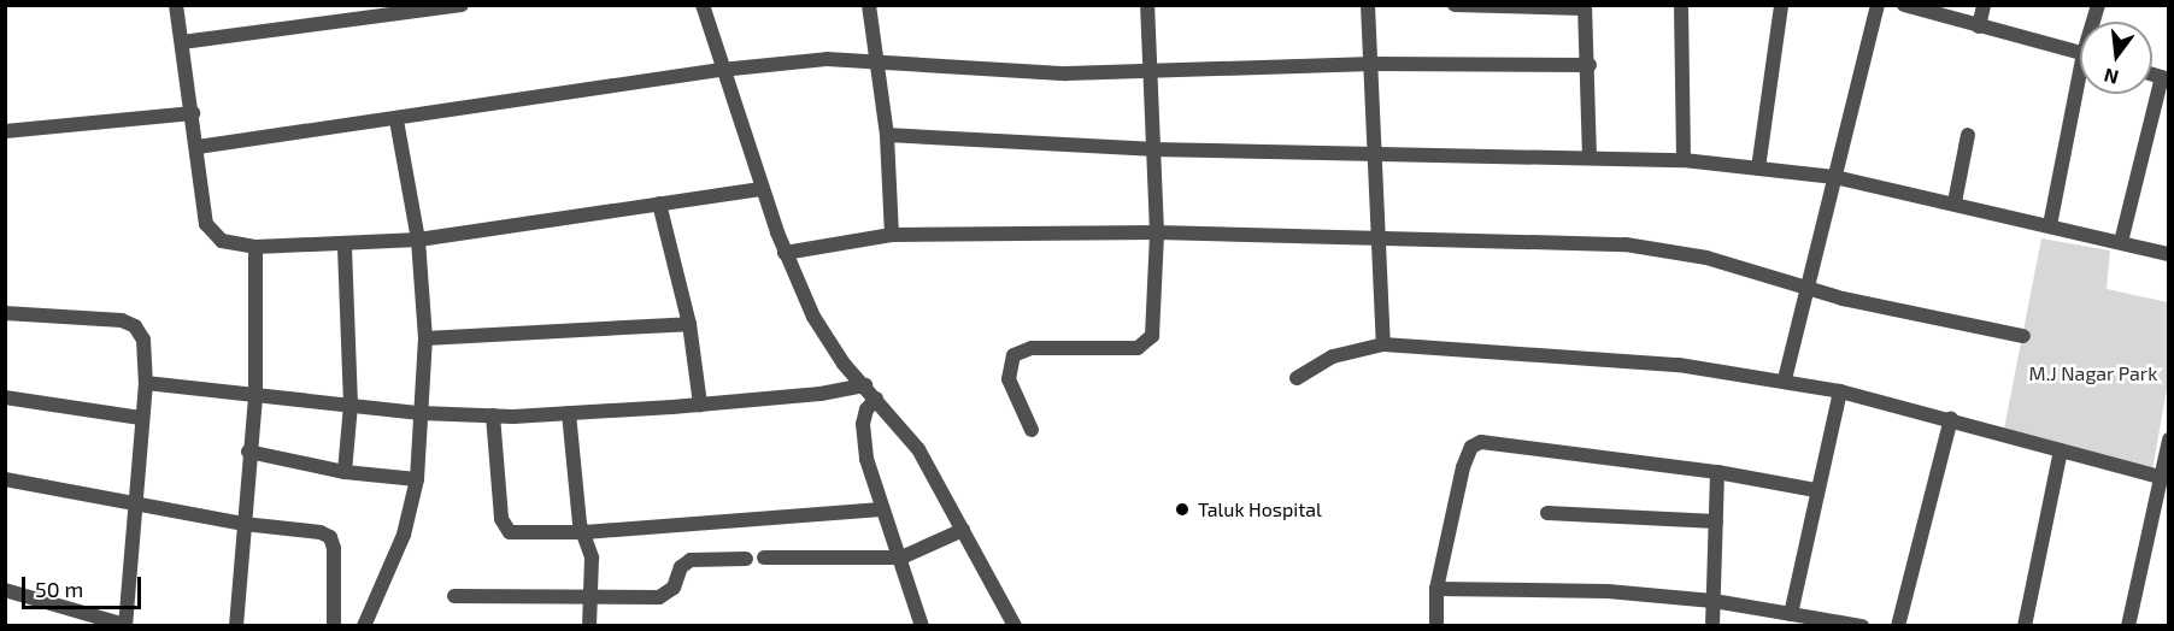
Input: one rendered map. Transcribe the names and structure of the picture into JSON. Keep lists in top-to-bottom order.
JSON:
{
  "parks": ["M.J Nagar Park"],
  "places": ["Taluk Hospital"],
  "scale_bar": "50 m",
  "north": "bottom"
}
